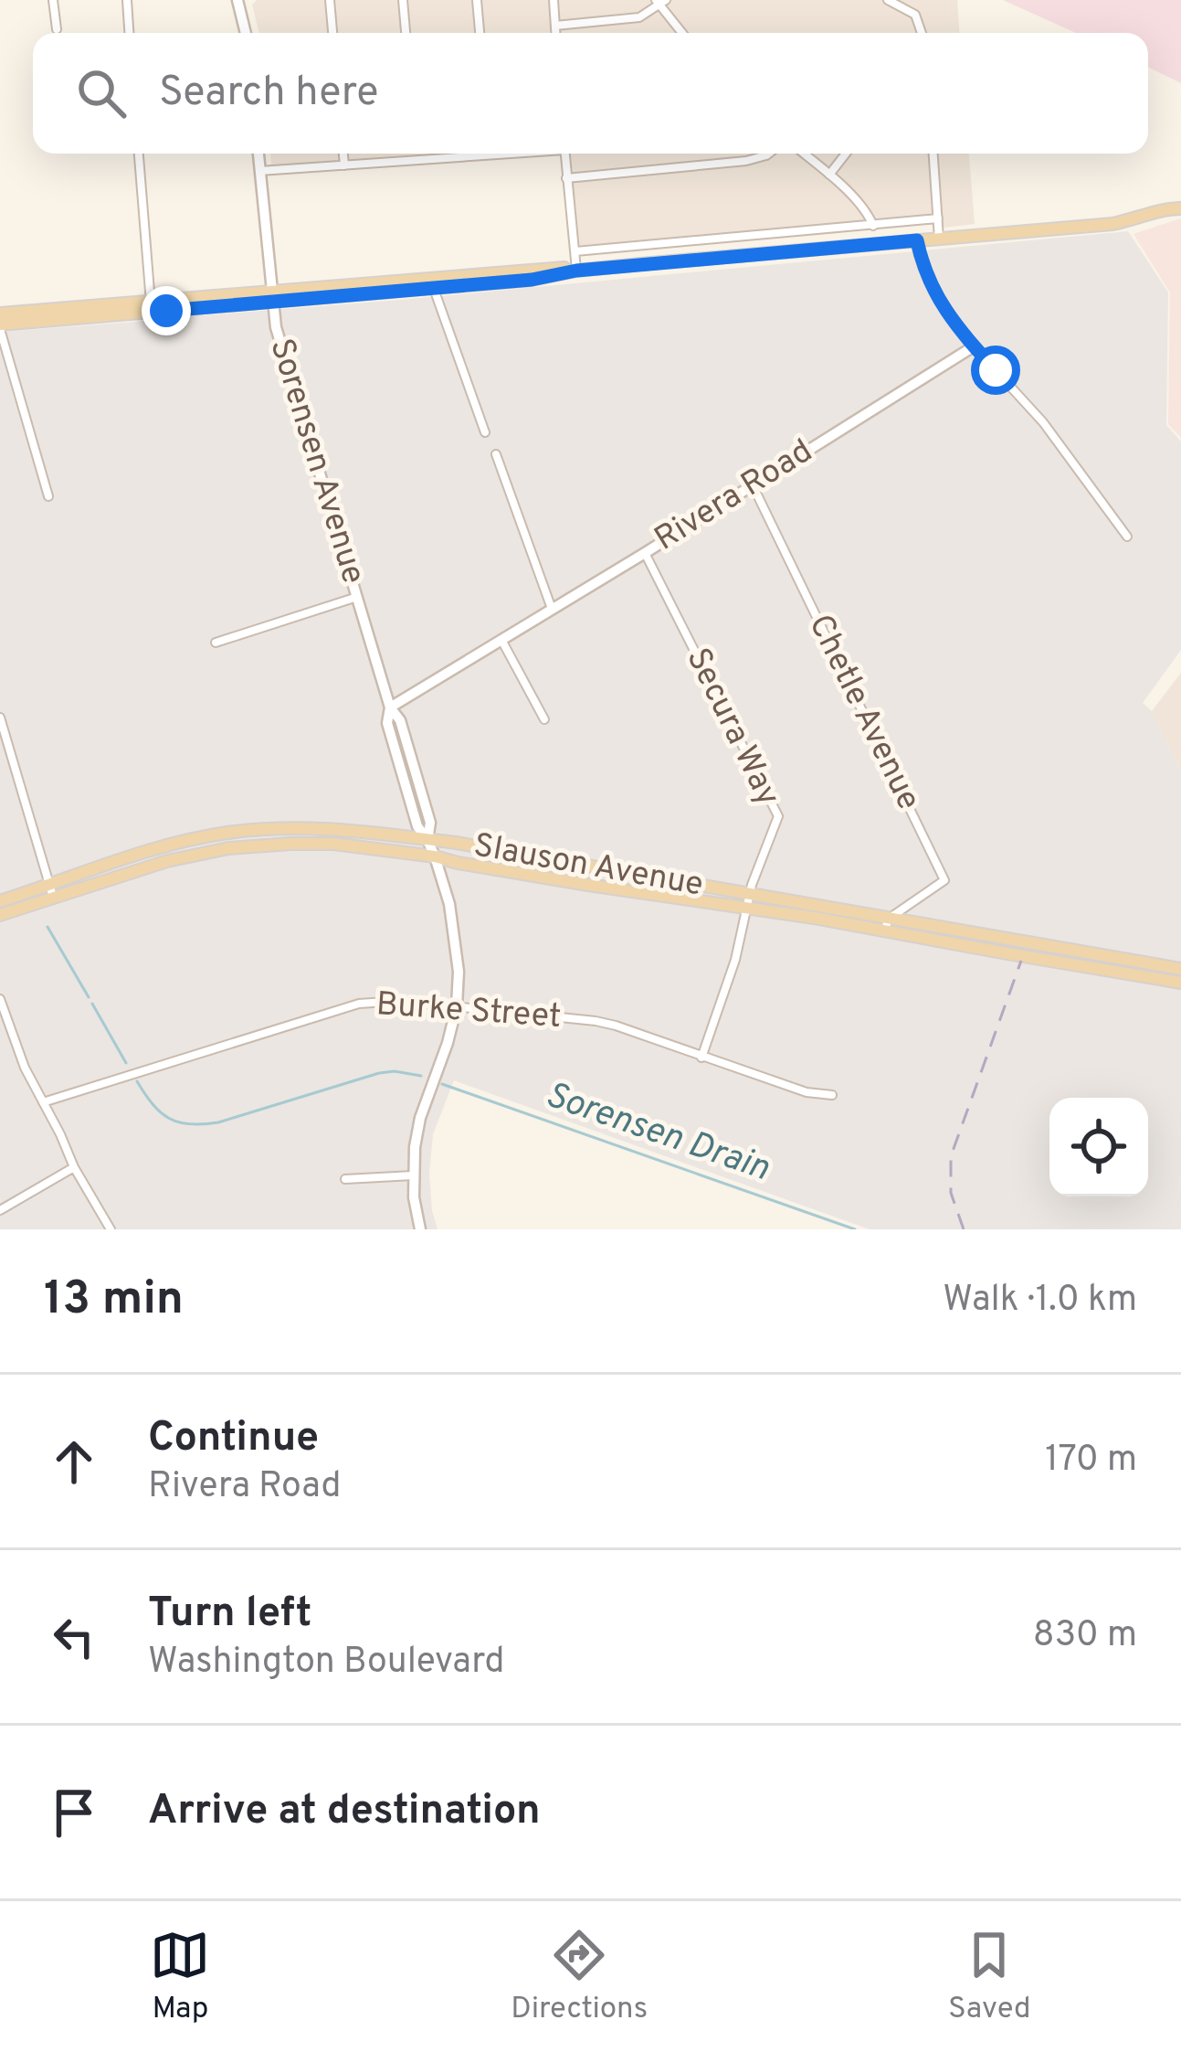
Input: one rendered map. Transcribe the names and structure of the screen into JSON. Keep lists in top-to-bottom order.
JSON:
{
  "streets": {
    "main road": ["Slauson Avenue"],
    "street": [
      "Sorensen Avenue",
      "Rivera Road",
      "Chetle Avenue",
      "Secura Way",
      "Burke Street"
    ]
  },
  "crossings": [
    ["Sorensen Avenue", "Rivera Road"],
    ["Sorensen Avenue", "Slauson Avenue"],
    ["Sorensen Avenue", "Burke Street"],
    ["Rivera Road", "Chetle Avenue"],
    ["Rivera Road", "Secura Way"],
    ["Chetle Avenue", "Slauson Avenue"],
    ["Secura Way", "Slauson Avenue"],
    ["Secura Way", "Burke Street"]
  ],
  "water": ["Sorensen Drain"],
  "page": {
    "search": "Search here",
    "heading": ["13 min", "Walk · 1.0 km"],
    "list": [
      ["Continue", "Rivera Road", "170 m"],
      ["Turn left", "Washington Boulevard", "830 m"],
      "Arrive at destination"
    ],
    "nav": ["Map", "Directions", "Saved"]
  }
}
